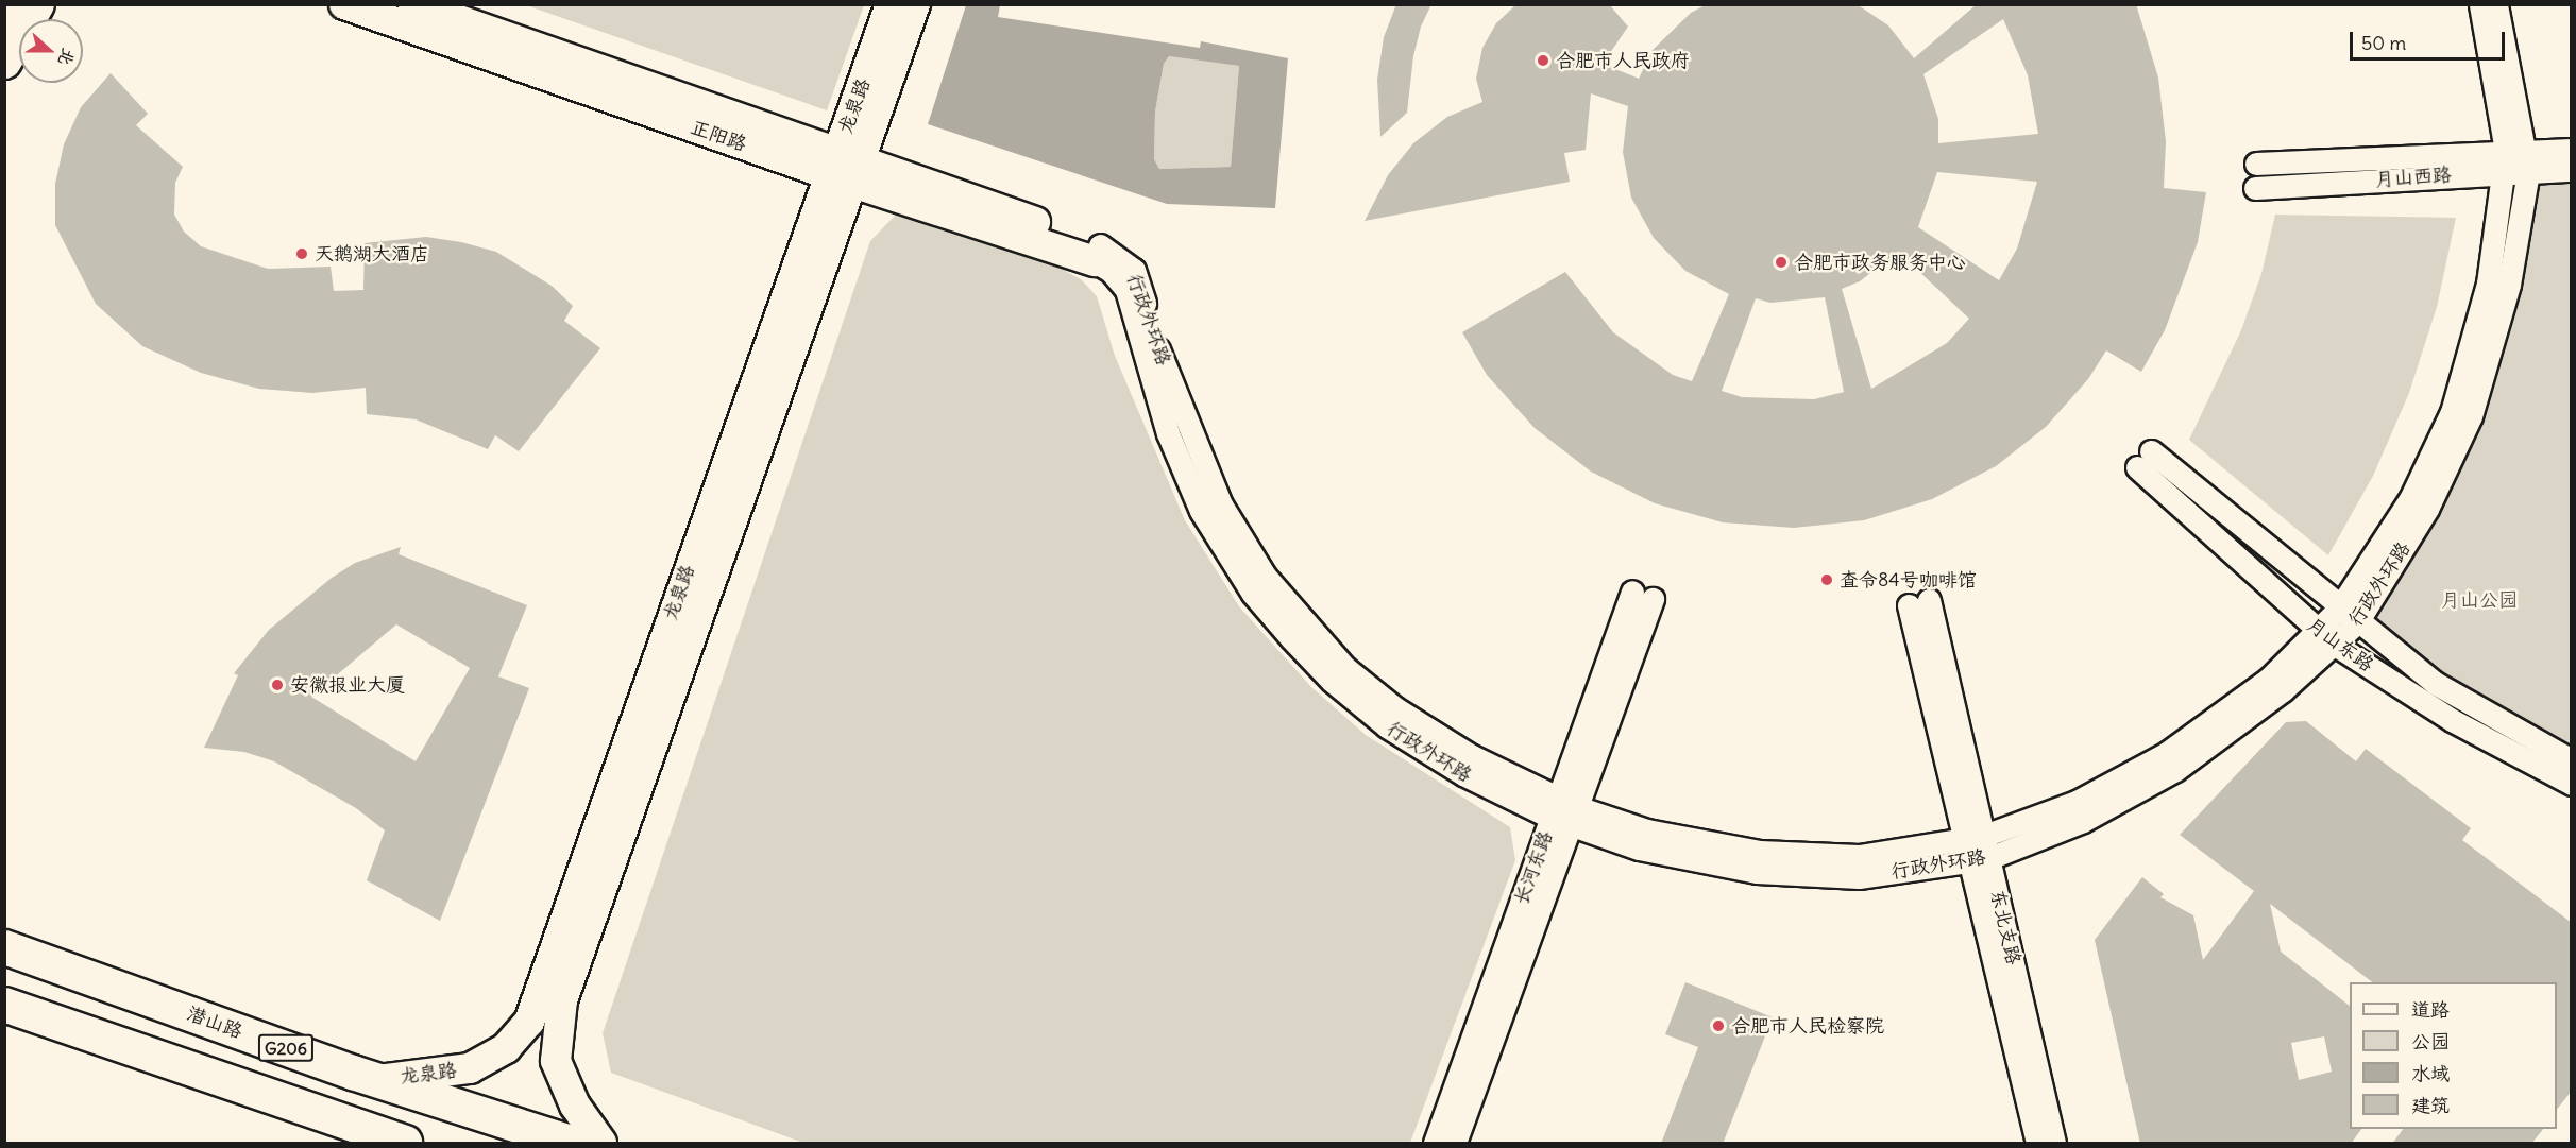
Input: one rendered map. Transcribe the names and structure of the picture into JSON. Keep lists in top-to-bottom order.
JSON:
{
  "streets": {
    "main road": ["潜山路", "G206"],
    "street": [
      "龙泉路",
      "正阳路",
      "月山西路",
      "行政外环路",
      "月山东路",
      "长河东路",
      "东北支路"
    ]
  },
  "crossings": [
    ["龙泉路", "正阳路"],
    ["龙泉路", "潜山路"],
    ["正阳路", "行政外环路"],
    ["月山西路", "行政外环路"],
    ["行政外环路", "月山东路"],
    ["行政外环路", "长河东路"],
    ["行政外环路", "东北支路"]
  ],
  "parks": ["月山公园"],
  "places": [
    "合肥市人民政府",
    "天鹅湖大酒店",
    "合肥市政务服务中心",
    "查令84号咖啡馆",
    "安徽报业大厦",
    "合肥市人民检察院"
  ],
  "legend": [
    "道路",
    "公园",
    "水域",
    "建筑"
  ],
  "scale_bar": "50 m",
  "north": "right"
}
